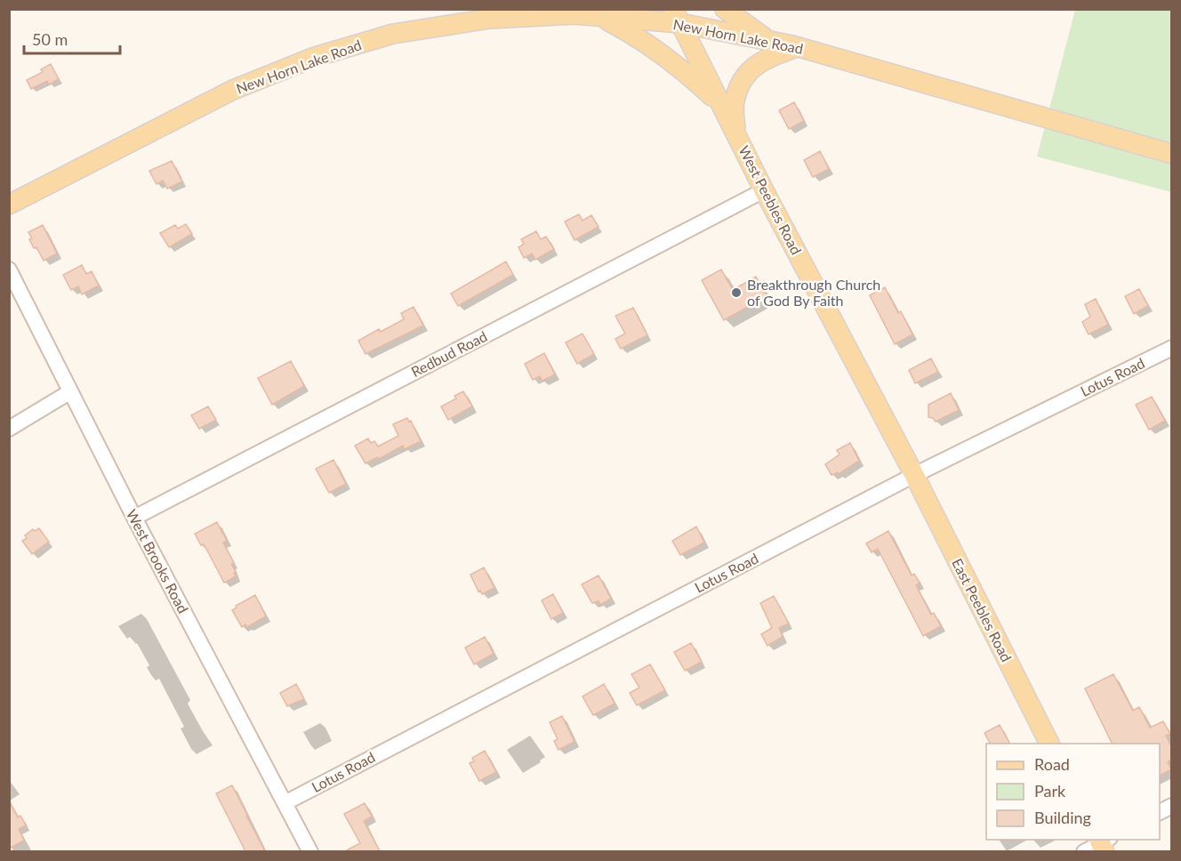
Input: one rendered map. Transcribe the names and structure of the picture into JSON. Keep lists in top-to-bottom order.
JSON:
{
  "streets": {
    "main road": ["New Horn Lake Road", "West Peebles Road", "East Peebles Road"],
    "street": ["Redbud Road", "Lotus Road", "West Brooks Road"]
  },
  "crossings": [
    ["New Horn Lake Road", "West Peebles Road"],
    ["West Peebles Road", "Redbud Road"],
    ["West Peebles Road", "Lotus Road"],
    ["West Peebles Road", "East Peebles Road"],
    ["Redbud Road", "West Brooks Road"],
    ["Lotus Road", "West Brooks Road"],
    ["Lotus Road", "East Peebles Road"]
  ],
  "places": ["Breakthrough Church of God By Faith"],
  "legend": ["Road", "Park", "Building"],
  "scale_bar": "50 m"
}
